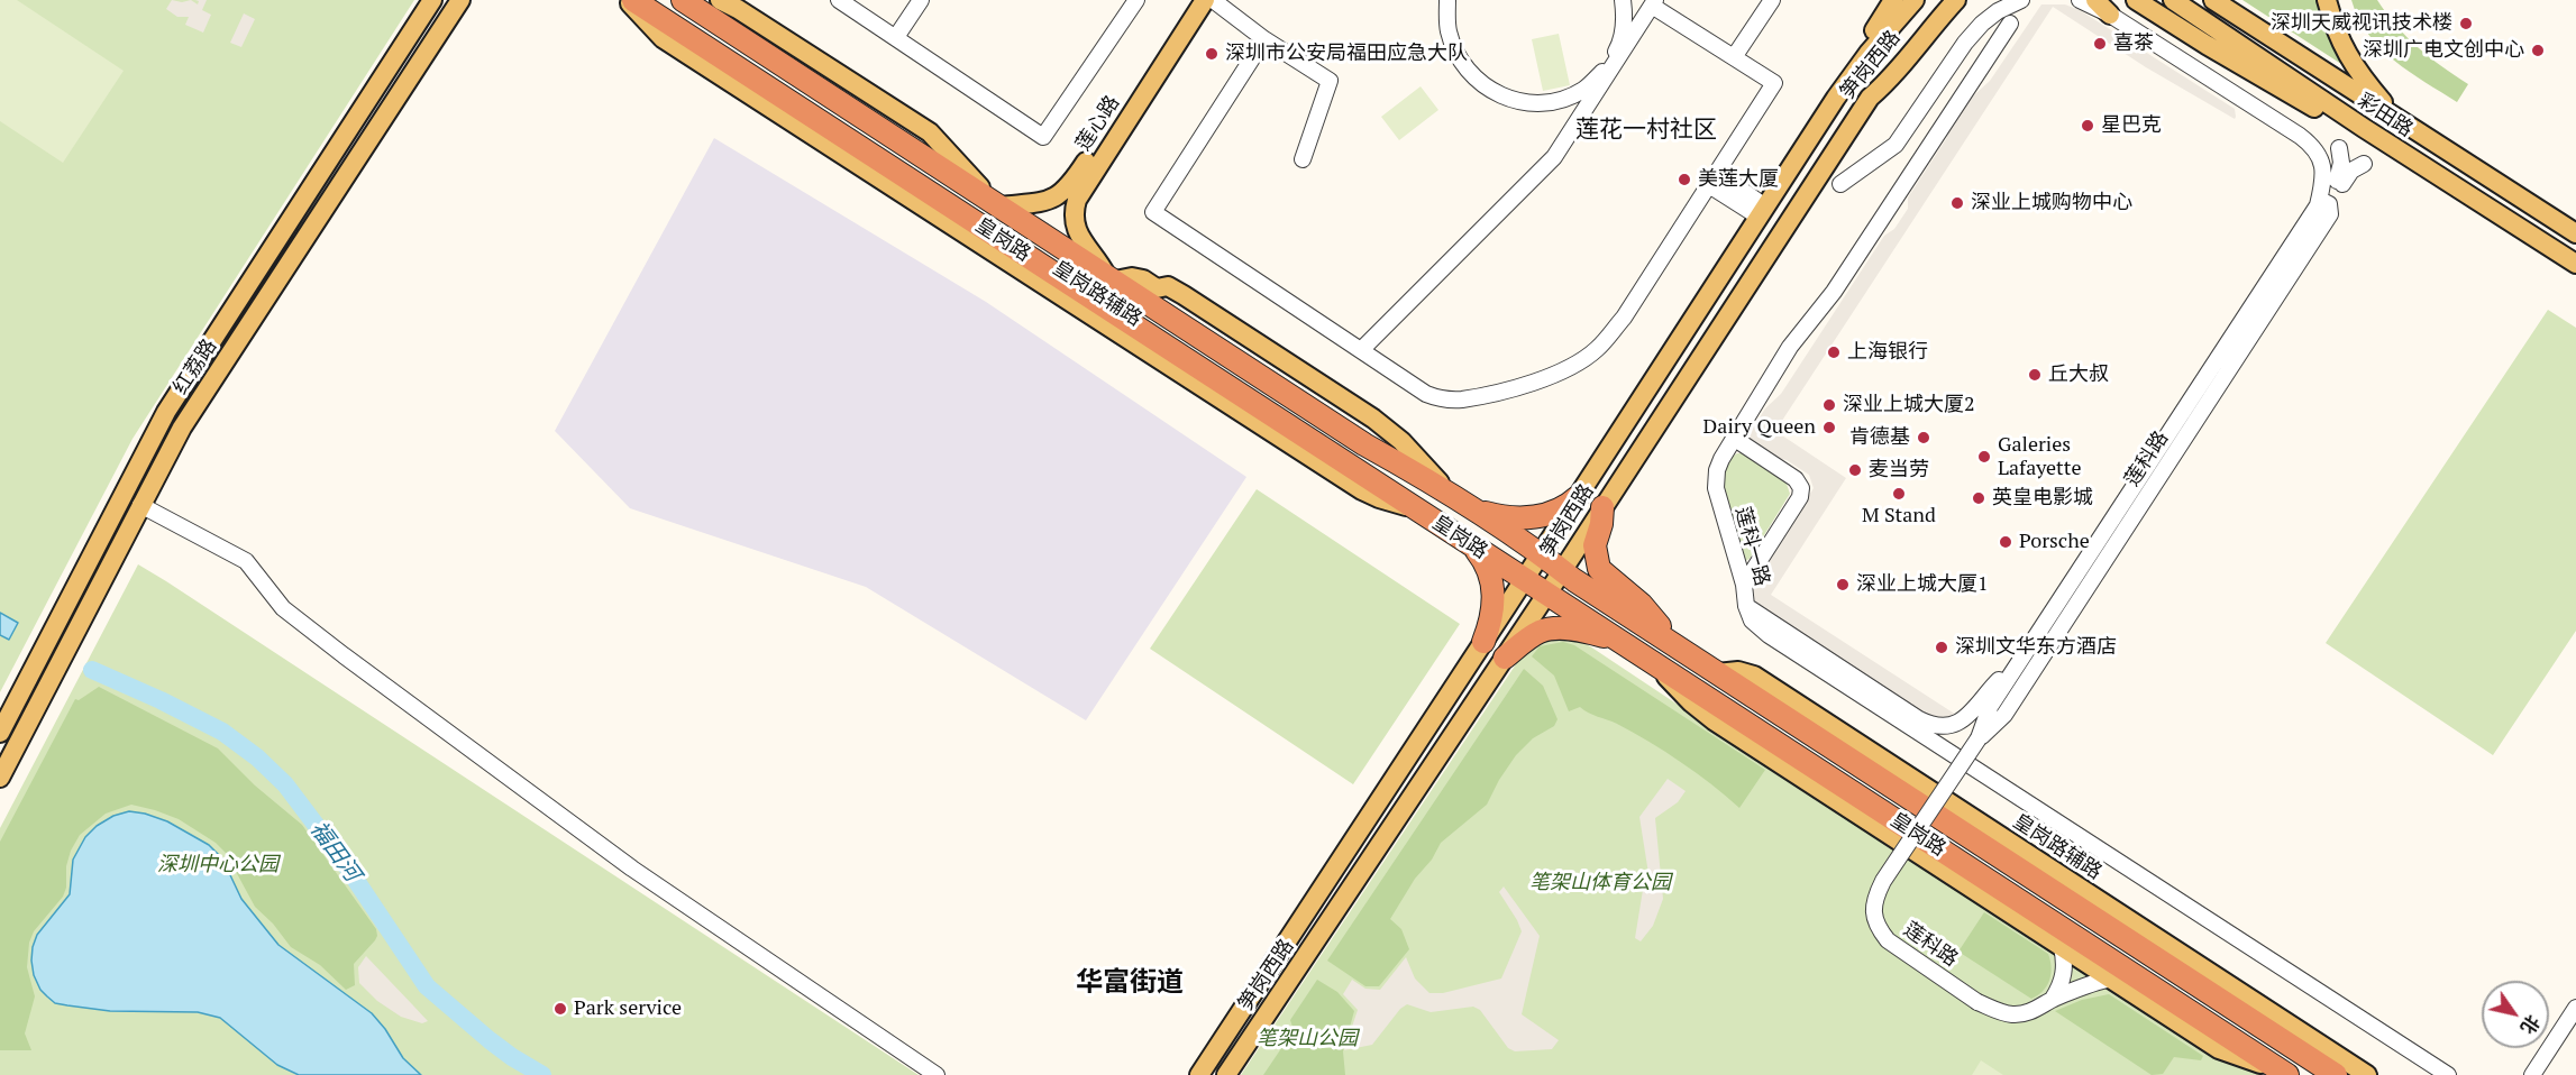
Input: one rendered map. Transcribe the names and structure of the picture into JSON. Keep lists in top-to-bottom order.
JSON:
{
  "streets": {
    "highway": ["皇岗路"],
    "main road": [
      "笋岗西路",
      "彩田路",
      "莲心路",
      "皇岗路辅路",
      "红荔路"
    ],
    "street": ["莲科路", "莲科一路"]
  },
  "crossings": [
    ["笋岗西路", "皇岗路"],
    ["莲心路", "皇岗路"],
    ["皇岗路", "皇岗路辅路"],
    ["皇岗路辅路", "莲科路"],
    ["莲科路", "莲科一路"]
  ],
  "districts": ["莲花一村社区", "华富街道"],
  "water": ["福田河"],
  "parks": ["深圳中心公园", "笔架山体育公园", "笔架山公园"],
  "places": [
    "深圳天威视讯技术楼",
    "喜茶",
    "深圳广电文创中心",
    "深圳市公安局福田应急大队",
    "星巴克",
    "美莲大厦",
    "深业上城购物中心",
    "上海银行",
    "丘大叔",
    "深业上城大厦2",
    "Dairy Queen",
    "肯德基",
    "Galeries Lafayette",
    "麦当劳",
    "M Stand",
    "英皇电影城",
    "Porsche",
    "深业上城大厦1",
    "深圳文华东方酒店",
    "Park service"
  ],
  "north": "bottom right"
}
